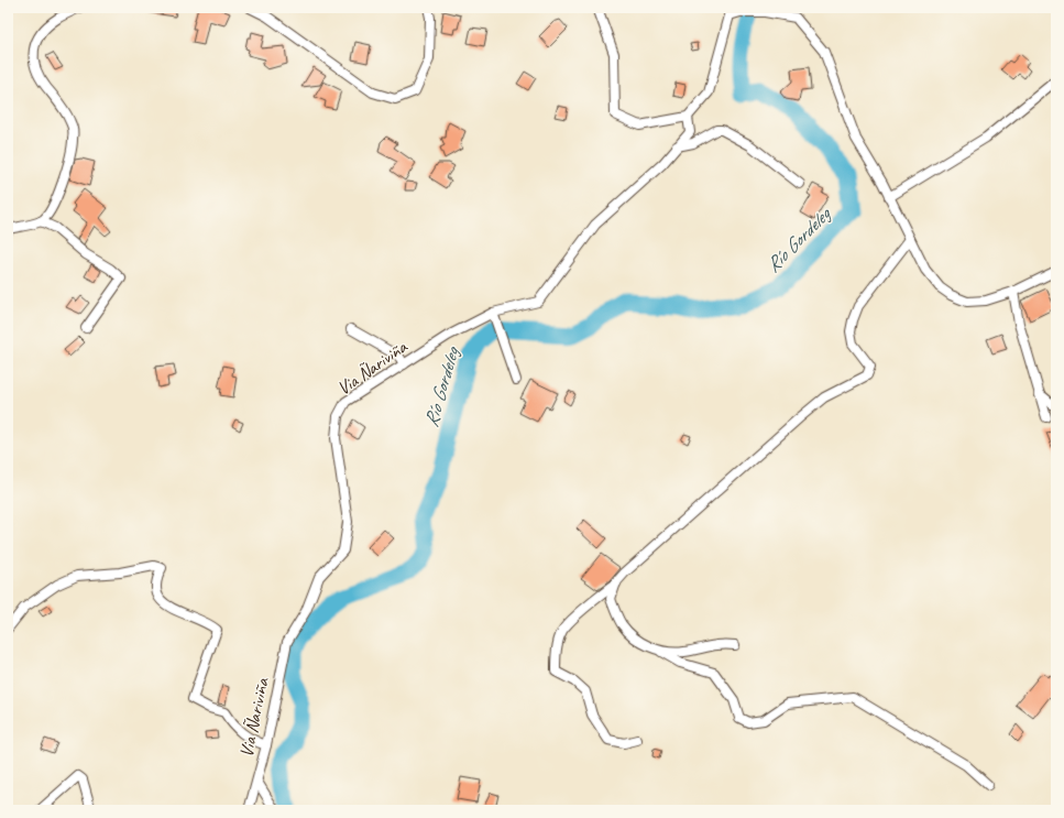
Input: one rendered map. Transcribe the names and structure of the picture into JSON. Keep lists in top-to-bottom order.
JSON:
{
  "streets": {
    "street": ["Via Ñariviña"]
  },
  "water": ["Río Gordeleg"]
}
